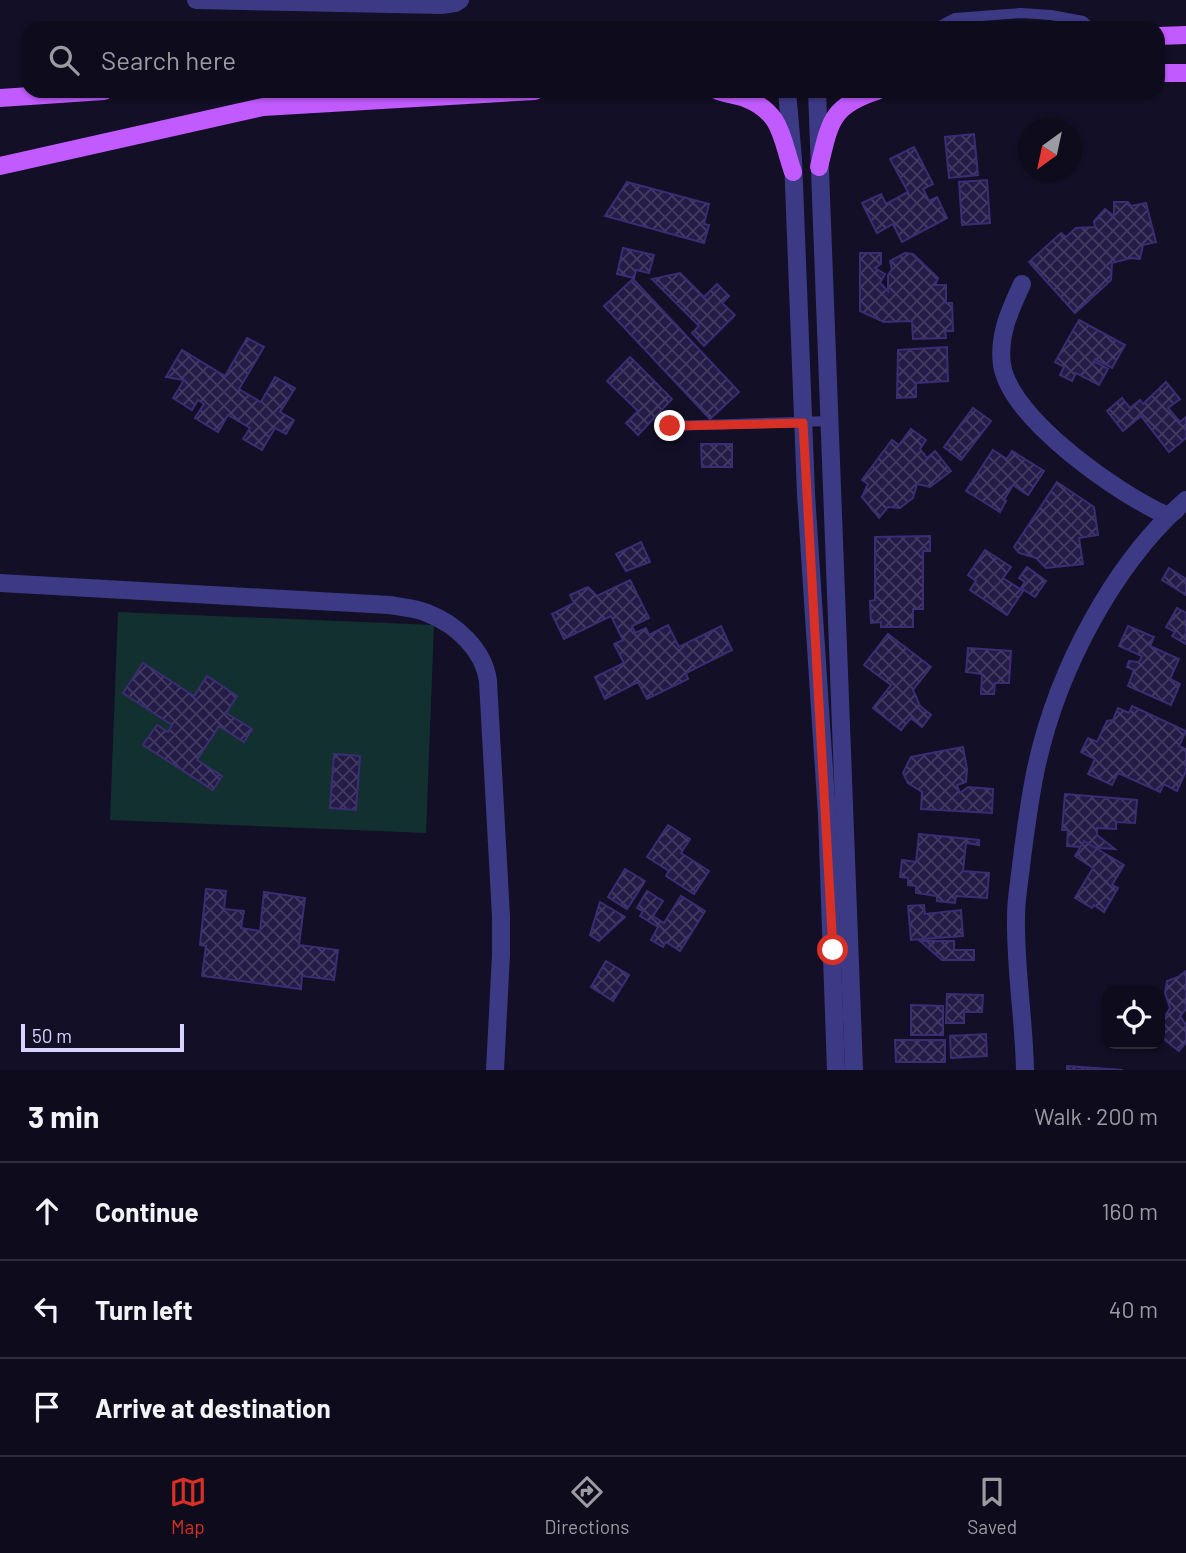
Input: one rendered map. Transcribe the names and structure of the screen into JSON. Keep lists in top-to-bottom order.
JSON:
{
  "scale_bar": "50 m",
  "north": "bottom left",
  "page": {
    "search": "Search here",
    "scale": "50 m",
    "heading": ["3 min", "Walk · 200 m"],
    "list": [
      ["Continue", "160 m"],
      ["Turn left", "40 m"],
      "Arrive at destination"
    ],
    "nav": ["Map", "Directions", "Saved"]
  }
}
